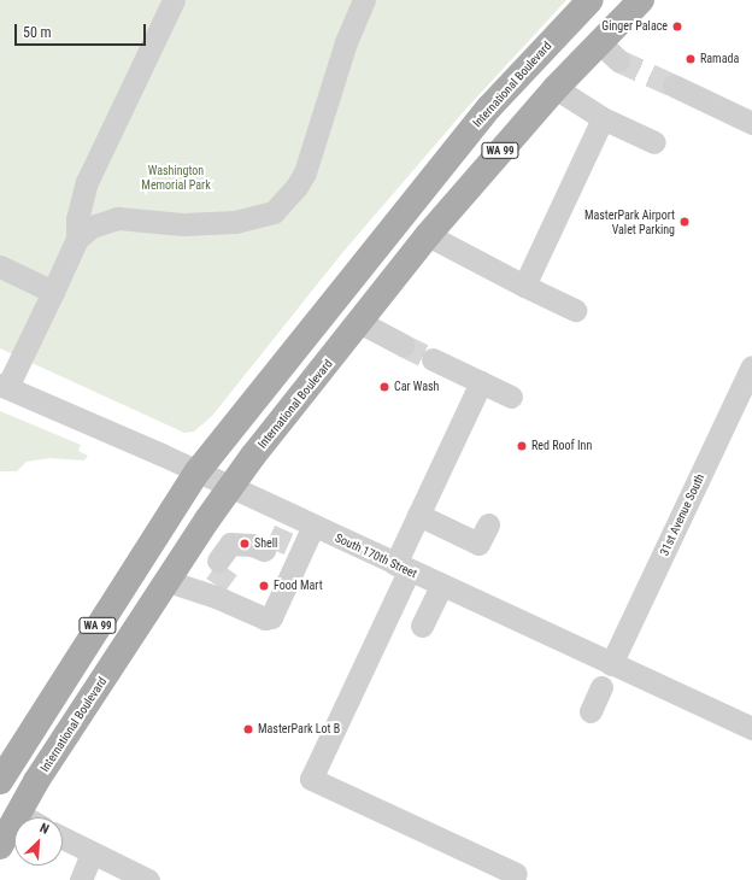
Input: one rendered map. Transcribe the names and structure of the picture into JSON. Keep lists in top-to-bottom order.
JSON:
{
  "streets": {
    "main road": ["International Boulevard", "WA 99"],
    "street": ["31st Avenue South", "South 170th Street"]
  },
  "crossings": [
    ["International Boulevard", "South 170th Street"],
    ["31st Avenue South", "South 170th Street"]
  ],
  "parks": ["Washington Memorial Park"],
  "places": [
    "Ginger Palace",
    "Ramada",
    "MasterPark Airport Valet Parking",
    "Car Wash",
    "Red Roof Inn",
    "Shell",
    "Food Mart",
    "MasterPark Lot B"
  ],
  "scale_bar": "50 m",
  "north": "top right"
}
